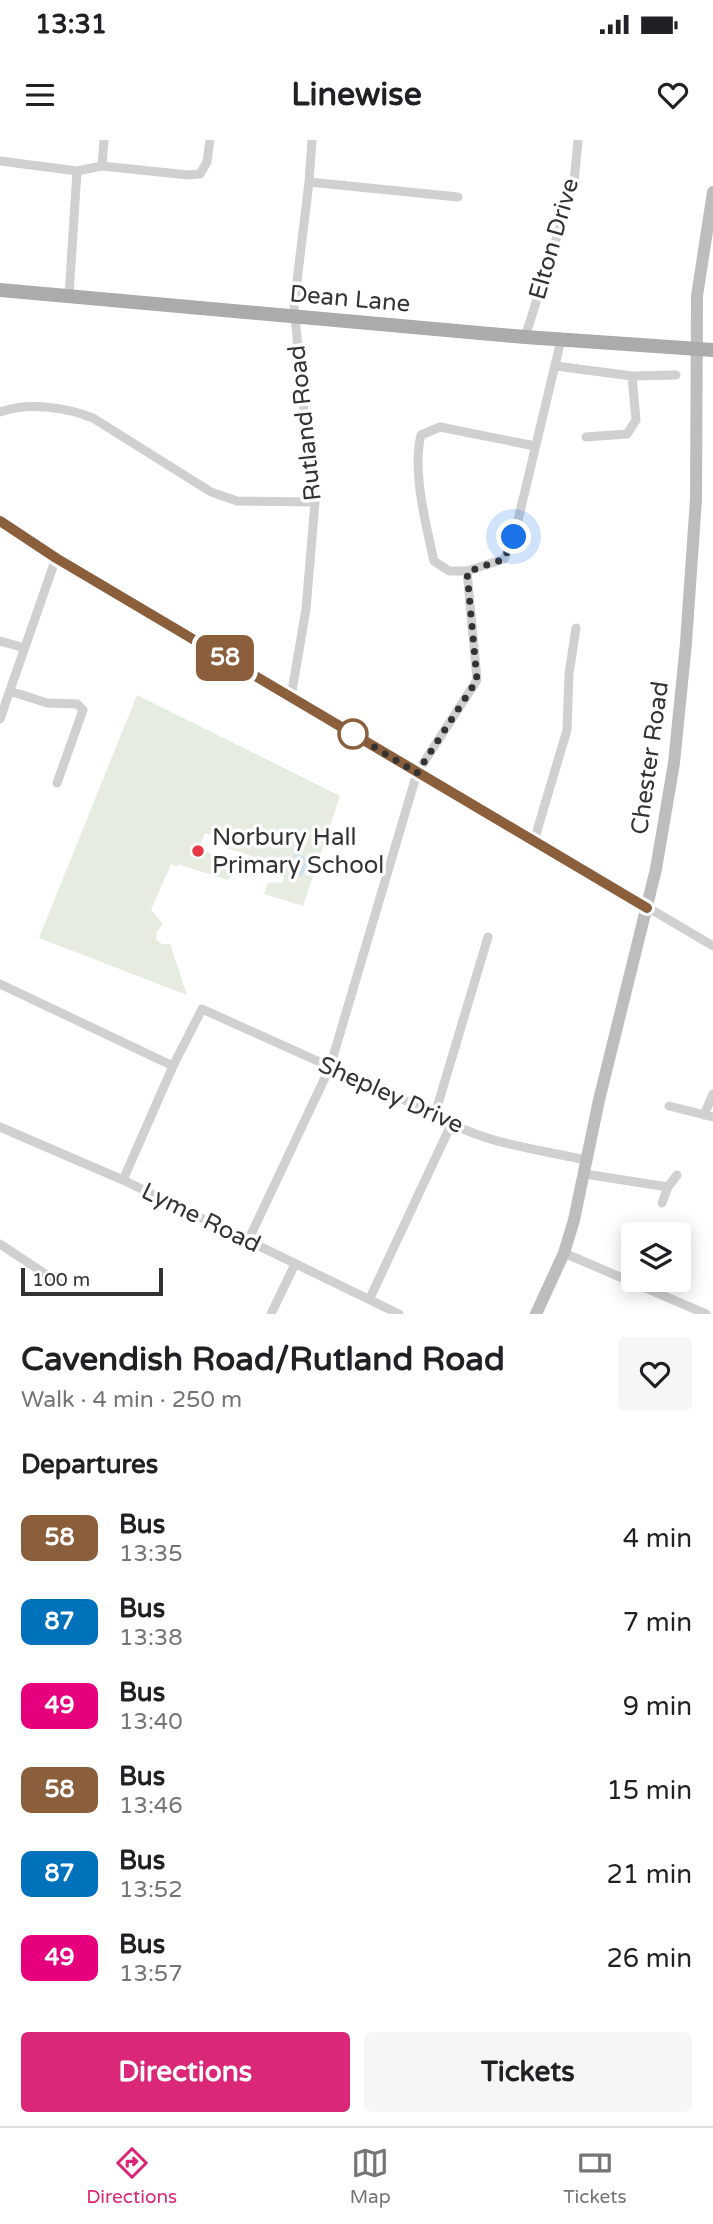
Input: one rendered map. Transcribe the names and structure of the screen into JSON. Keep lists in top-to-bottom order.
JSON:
{
  "streets": {
    "main road": ["Dean Lane"],
    "street": [
      "Elton Drive",
      "Rutland Road",
      "Chester Road",
      "Shepley Drive",
      "Lyme Road"
    ]
  },
  "crossings": [
    ["Elton Drive", "Dean Lane"],
    ["Dean Lane", "Rutland Road"],
    ["Dean Lane", "Chester Road"],
    ["Chester Road", "Shepley Drive"]
  ],
  "places": ["Norbury Hall Primary School"],
  "lines": ["bus line 58"],
  "scale_bar": "100 m",
  "page": {
    "status": "13:31",
    "header": "Linewise",
    "on_map": "58",
    "scale": "100 m",
    "heading": [
      ["Cavendish Road/Rutland Road", "Walk · 4 min · 250 m"],
      "Departures"
    ],
    "list": [
      {
        "mark": "58",
        "name": "Bus",
        "note": "13:35",
        "value": "4 min"
      },
      {
        "mark": "87",
        "name": "Bus",
        "note": "13:38",
        "value": "7 min"
      },
      {
        "mark": "49",
        "name": "Bus",
        "note": "13:40",
        "value": "9 min"
      },
      {
        "mark": "58",
        "name": "Bus",
        "note": "13:46",
        "value": "15 min"
      },
      {
        "mark": "87",
        "name": "Bus",
        "note": "13:52",
        "value": "21 min"
      },
      {
        "mark": "49",
        "name": "Bus",
        "note": "13:57",
        "value": "26 min"
      }
    ],
    "buttons": ["Directions", "Tickets"],
    "tabs": ["Directions", "Map", "Tickets"]
  }
}
